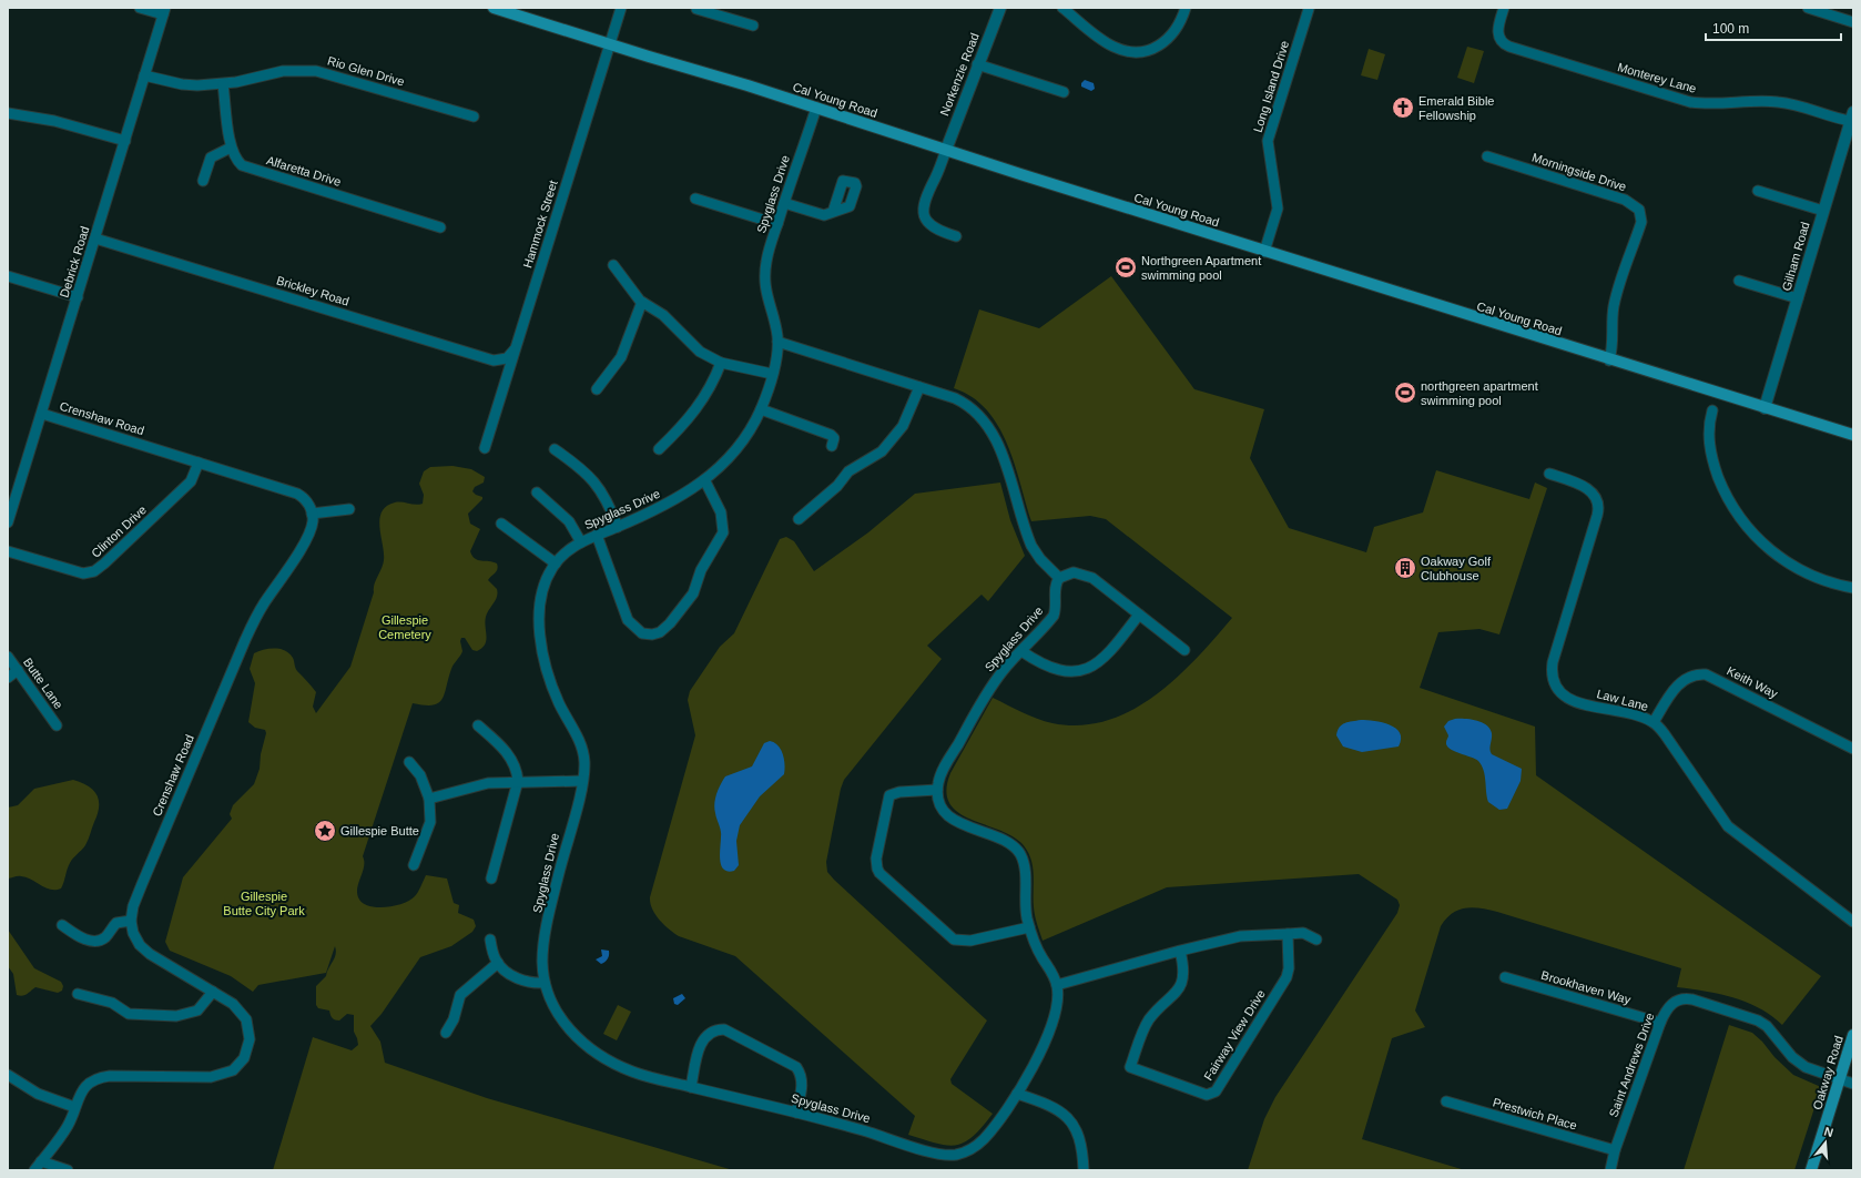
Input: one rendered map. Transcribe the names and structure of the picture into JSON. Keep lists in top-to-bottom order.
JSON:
{
  "streets": {
    "main road": ["Cal Young Road", "Oakway Road"],
    "street": [
      "Rio Glen Drive",
      "Norkenzie Road",
      "Monterey Lane",
      "Long Island Drive",
      "Alfaretta Drive",
      "Morningside Drive",
      "Spyglass Drive",
      "Hammock Street",
      "Gilham Road",
      "Debrick Road",
      "Brickley Road",
      "Crenshaw Road",
      "Clinton Drive",
      "Keith Way",
      "Butte Lane",
      "Law Lane",
      "Brookhaven Way",
      "Fairway View Drive",
      "Saint Andrews Drive",
      "Prestwich Place"
    ]
  },
  "crossings": [
    ["Rio Glen Drive", "Debrick Road"],
    ["Norkenzie Road", "Cal Young Road"],
    ["Monterey Lane", "Gilham Road"],
    ["Long Island Drive", "Cal Young Road"],
    ["Cal Young Road", "Morningside Drive"],
    ["Cal Young Road", "Spyglass Drive"],
    ["Cal Young Road", "Hammock Street"],
    ["Cal Young Road", "Gilham Road"],
    ["Hammock Street", "Brickley Road"],
    ["Debrick Road", "Brickley Road"],
    ["Debrick Road", "Crenshaw Road"],
    ["Crenshaw Road", "Clinton Drive"],
    ["Keith Way", "Law Lane"],
    ["Brookhaven Way", "Saint Andrews Drive"],
    ["Saint Andrews Drive", "Oakway Road"],
    ["Saint Andrews Drive", "Prestwich Place"]
  ],
  "parks": ["Gillespie Cemetery", "Gillespie Butte City Park"],
  "places": {
    "church": ["Emerald Bible Fellowship"],
    "sports": ["Northgreen Apartment swimming pool", "northgreen apartment swimming pool"],
    "building": ["Oakway Golf Clubhouse"],
    "place": ["Gillespie Butte"]
  },
  "scale_bar": "100 m",
  "north": "top"
}
